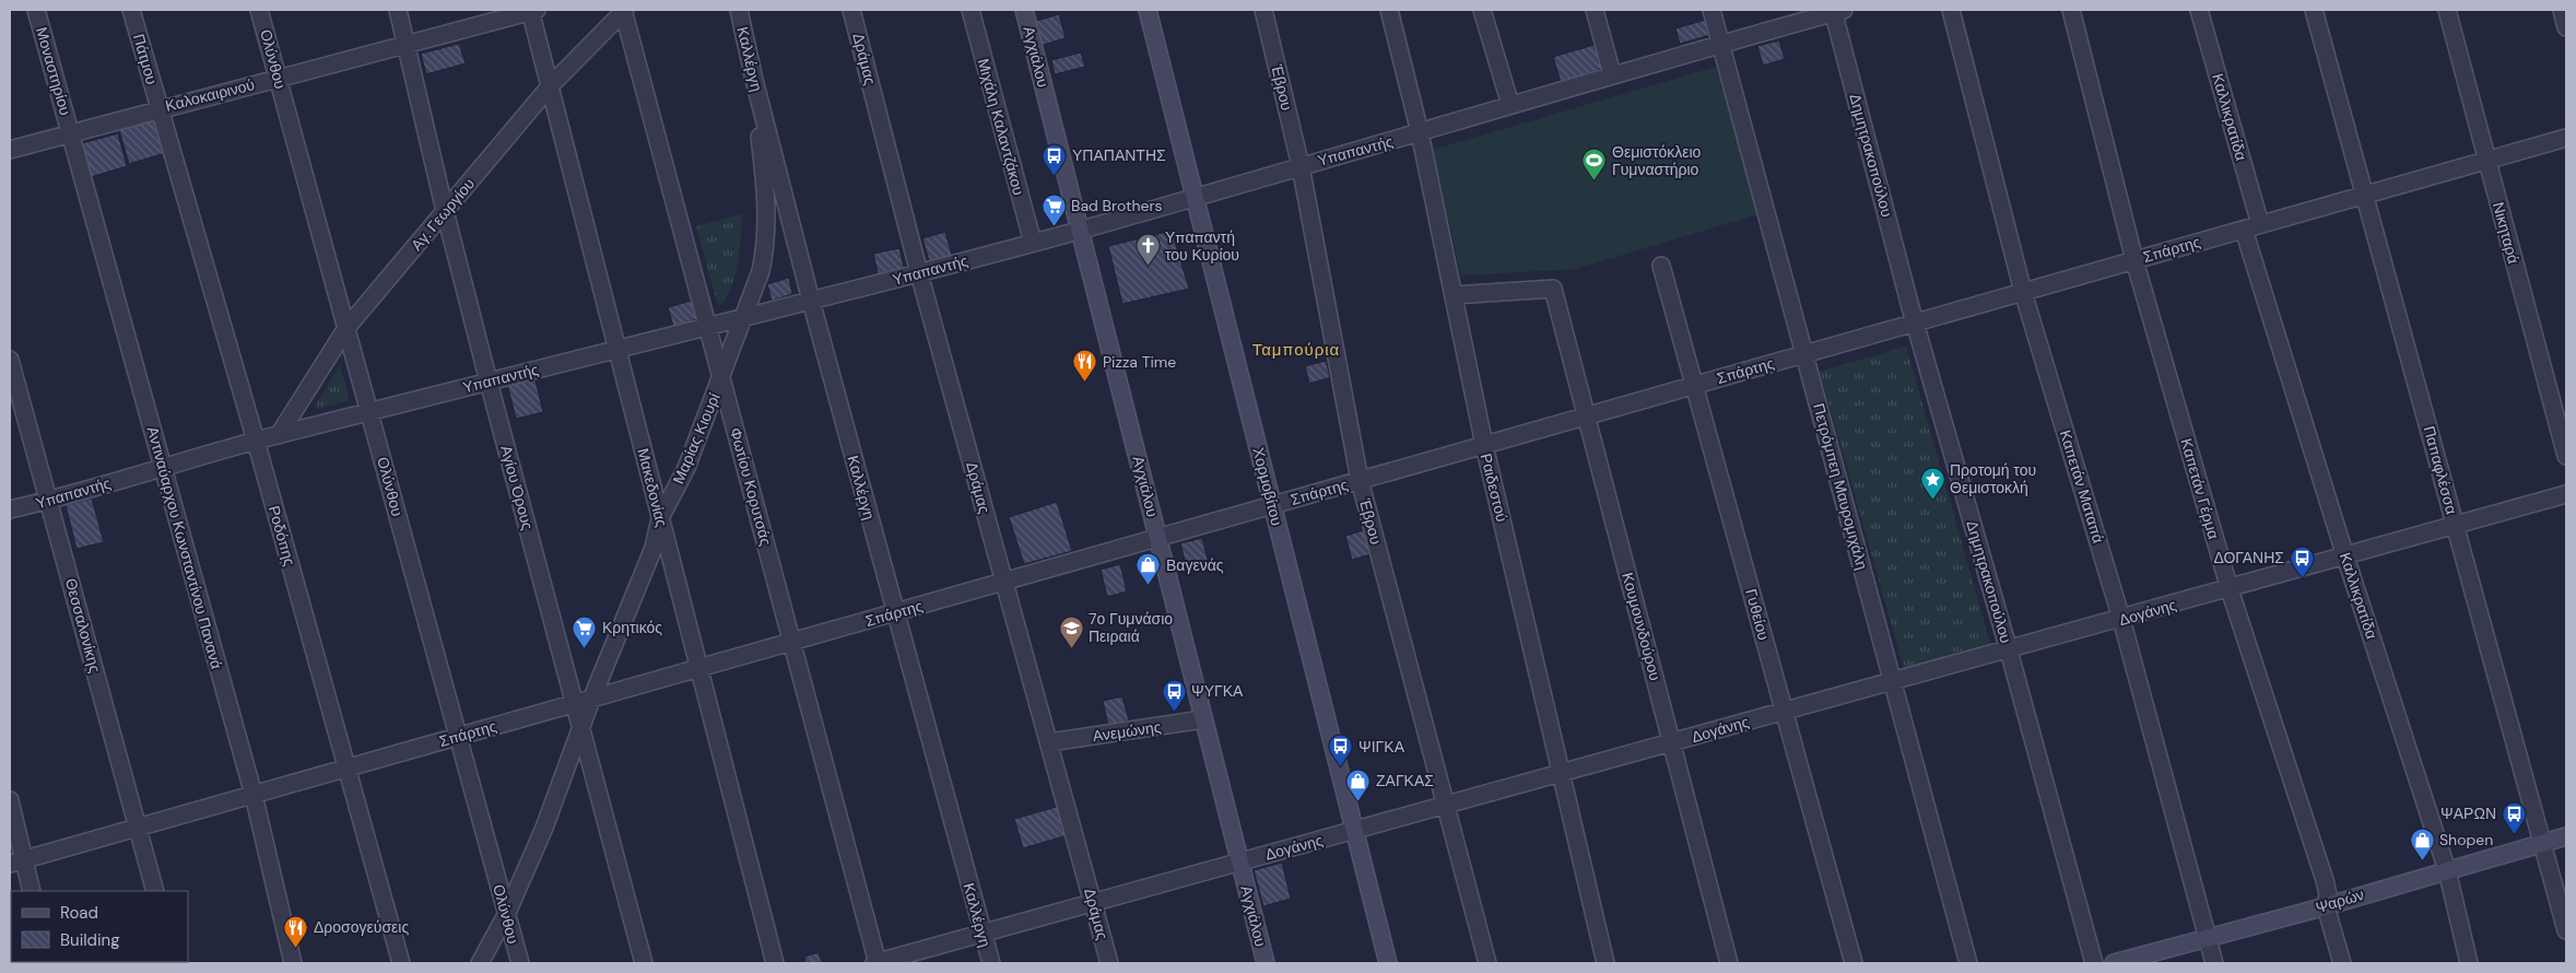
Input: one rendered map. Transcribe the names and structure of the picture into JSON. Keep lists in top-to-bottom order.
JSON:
{
  "streets": {
    "main road": ["Αγχιάλου", "Χορμοβίτου", "Ψαρών"],
    "street": [
      "Πάτμου",
      "Ολύνθου",
      "Καλλέργη",
      "Δράμας",
      "Μοναστηρίου",
      "Έβρου",
      "Καλοκαιρινού",
      "Καλλικρατίδα",
      "Μιχάλη Καλαντζάκου",
      "Υπαπαντής",
      "Δημητρακοπούλου",
      "Αγ. Γεωργίου",
      "Νικηταρά",
      "Σπάρτης",
      "Μαρίας Κιουρί",
      "Παπαφλέσσα",
      "Φωτίου Κορυτσάς",
      "Πετρόμπεη Μαυρομιχάλη",
      "Καπετάν Ματαπά",
      "Αγίου Όρους",
      "Μακεδονίας",
      "Ραιδεστού",
      "Καπετάν Γέρμα",
      "Ροδόπης",
      "Αντιναύαρχου Κωνσταντίνου Πανανά",
      "Δογάνης",
      "Γυθείου",
      "Θεσσαλονίκης",
      "Κουμουνδούρου",
      "Ανεμώνης"
    ]
  },
  "crossings": [
    ["Αγχιάλου", "Υπαπαντής"],
    ["Αγχιάλου", "Σπάρτης"],
    ["Αγχιάλου", "Δογάνης"],
    ["Αγχιάλου", "Ανεμώνης"],
    ["Πάτμου", "Καλοκαιρινού"],
    ["Πάτμου", "Ροδόπης"],
    ["Ολύνθου", "Καλοκαιρινού"],
    ["Ολύνθου", "Υπαπαντής"],
    ["Ολύνθου", "Αγ. Γεωργίου"],
    ["Ολύνθου", "Σπάρτης"],
    ["Ολύνθου", "Μαρίας Κιουρί"],
    ["Καλλέργη", "Υπαπαντής"],
    ["Καλλέργη", "Σπάρτης"],
    ["Καλλέργη", "Μαρίας Κιουρί"],
    ["Καλλέργη", "Δογάνης"],
    ["Δράμας", "Υπαπαντής"],
    ["Δράμας", "Σπάρτης"],
    ["Δράμας", "Δογάνης"],
    ["Δράμας", "Ανεμώνης"],
    ["Μοναστηρίου", "Καλοκαιρινού"],
    ["Μοναστηρίου", "Αντιναύαρχου Κωνσταντίνου Πανανά"],
    ["Έβρου", "Υπαπαντής"],
    ["Έβρου", "Σπάρτης"],
    ["Έβρου", "Δογάνης"],
    ["Καλοκαιρινού", "Αγίου Όρους"],
    ["Καλοκαιρινού", "Μακεδονίας"],
    ["Καλοκαιρινού", "Ροδόπης"],
    ["Καλοκαιρινού", "Αντιναύαρχου Κωνσταντίνου Πανανά"],
    ["Καλλικρατίδα", "Σπάρτης"],
    ["Καλλικρατίδα", "Δογάνης"],
    ["Καλλικρατίδα", "Ψαρών"],
    ["Μιχάλη Καλαντζάκου", "Υπαπαντής"],
    ["Υπαπαντής", "Δημητρακοπούλου"],
    ["Υπαπαντής", "Αγ. Γεωργίου"],
    ["Υπαπαντής", "Μαρίας Κιουρί"],
    ["Υπαπαντής", "Φωτίου Κορυτσάς"],
    ["Υπαπαντής", "Χορμοβίτου"],
    ["Υπαπαντής", "Πετρόμπεη Μαυρομιχάλη"],
    ["Υπαπαντής", "Αγίου Όρους"],
    ["Υπαπαντής", "Μακεδονίας"],
    ["Υπαπαντής", "Ραιδεστού"],
    ["Υπαπαντής", "Ροδόπης"],
    ["Υπαπαντής", "Αντιναύαρχου Κωνσταντίνου Πανανά"],
    ["Υπαπαντής", "Θεσσαλονίκης"],
    ["Δημητρακοπούλου", "Σπάρτης"],
    ["Δημητρακοπούλου", "Δογάνης"],
    ["Αγ. Γεωργίου", "Φωτίου Κορυτσάς"],
    ["Αγ. Γεωργίου", "Αγίου Όρους"],
    ["Αγ. Γεωργίου", "Μακεδονίας"],
    ["Νικηταρά", "Σπάρτης"],
    ["Σπάρτης", "Μαρίας Κιουρί"],
    ["Σπάρτης", "Παπαφλέσσα"],
    ["Σπάρτης", "Φωτίου Κορυτσάς"],
    ["Σπάρτης", "Χορμοβίτου"],
    ["Σπάρτης", "Πετρόμπεη Μαυρομιχάλη"],
    ["Σπάρτης", "Καπετάν Ματαπά"],
    ["Σπάρτης", "Αγίου Όρους"],
    ["Σπάρτης", "Μακεδονίας"],
    ["Σπάρτης", "Ραιδεστού"],
    ["Σπάρτης", "Καπετάν Γέρμα"],
    ["Σπάρτης", "Ροδόπης"],
    ["Σπάρτης", "Αντιναύαρχου Κωνσταντίνου Πανανά"],
    ["Σπάρτης", "Γυθείου"],
    ["Σπάρτης", "Θεσσαλονίκης"],
    ["Σπάρτης", "Κουμουνδούρου"],
    ["Μαρίας Κιουρί", "Φωτίου Κορυτσάς"],
    ["Μαρίας Κιουρί", "Αγίου Όρους"],
    ["Μαρίας Κιουρί", "Μακεδονίας"],
    ["Παπαφλέσσα", "Δογάνης"],
    ["Παπαφλέσσα", "Ψαρών"],
    ["Φωτίου Κορυτσάς", "Δογάνης"],
    ["Χορμοβίτου", "Δογάνης"],
    ["Πετρόμπεη Μαυρομιχάλη", "Δογάνης"],
    ["Καπετάν Ματαπά", "Δογάνης"],
    ["Καπετάν Ματαπά", "Ψαρών"],
    ["Ραιδεστού", "Δογάνης"],
    ["Ραιδεστού", "Κουμουνδούρου"],
    ["Καπετάν Γέρμα", "Δογάνης"],
    ["Καπετάν Γέρμα", "Ψαρών"],
    ["Δογάνης", "Γυθείου"],
    ["Δογάνης", "Κουμουνδούρου"]
  ],
  "districts": ["Ταμπούρια"],
  "places": {
    "bus stop": [
      "ΥΠΑΠΑΝΤΗΣ",
      "ΔΟΓΑΝΗΣ",
      "ΨΥΓΚΑ",
      "ΨΙΓΚΑ",
      "ΨΑΡΩΝ"
    ],
    "sports": ["Θεμιστόκλειο Γυμναστήριο"],
    "supermarket": ["Bad Brothers", "Κρητικός"],
    "church": ["Υπαπαντή του Κυρίου"],
    "restaurant": ["Pizza Time", "Δροσογεύσεις"],
    "place": ["Προτομή του Θεμιστοκλή"],
    "shop": ["Βαγενάς", "ΖΑΓΚΑΣ", "Shopen"],
    "school or university": ["7ο Γυμνάσιο Πειραιά"]
  },
  "legend": ["Road", "Building"]
}
